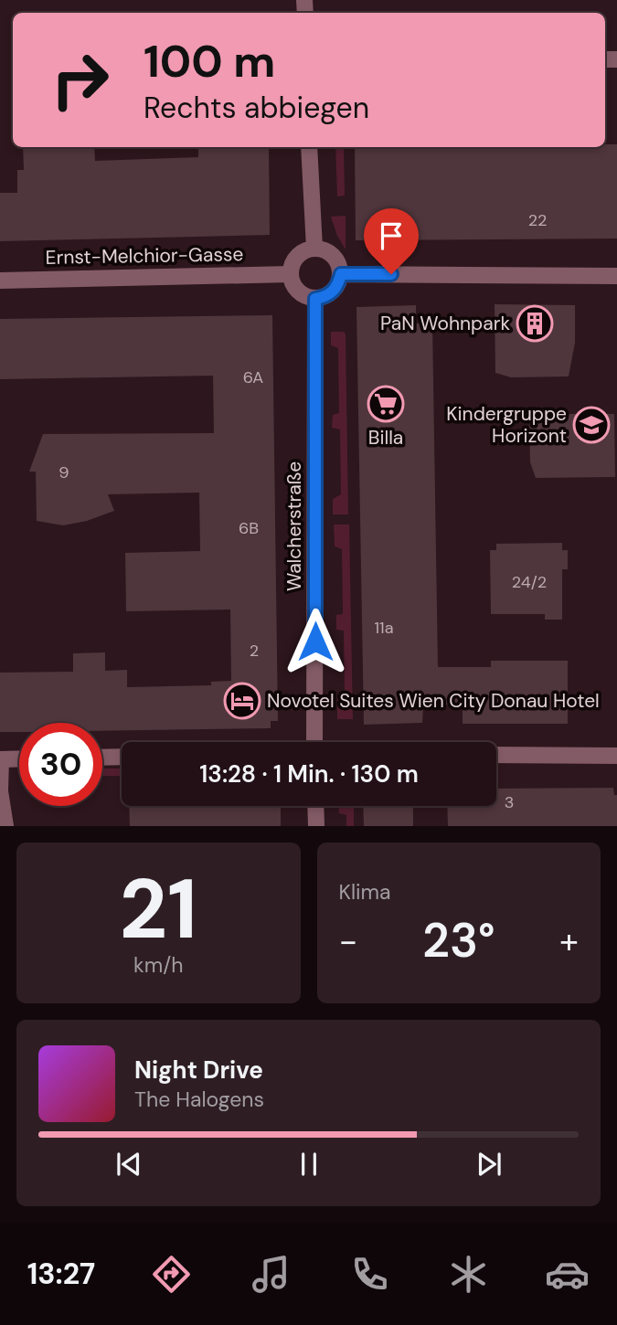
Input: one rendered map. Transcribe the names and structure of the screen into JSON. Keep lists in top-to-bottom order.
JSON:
{
  "streets": {
    "street": ["Ernst-Melchior-Gasse", "Walcherstraße"]
  },
  "crossings": [
    ["Ernst-Melchior-Gasse", "Walcherstraße"]
  ],
  "places": {
    "building": ["PaN Wohnpark"],
    "supermarket": ["Billa"],
    "school or university": ["Kindergruppe Horizont"],
    "hotel": ["Novotel Suites Wien City Donau Hotel"]
  },
  "house_numbers": [
    "22",
    "6A",
    "9",
    "6B",
    "24/2",
    "11a",
    "2",
    "3"
  ],
  "page": {
    "turn": ["100 m", "Rechts abbiegen"],
    "limit": "30",
    "trip": "13:28 · 1 Min. · 130 m",
    "tile": [
      ["21", "km/h"],
      "Klima"
    ],
    "heat": ["−", "23°", "+"],
    "song": ["Night Drive", "The Halogens"],
    "tabs": "13:27"
  }
}
